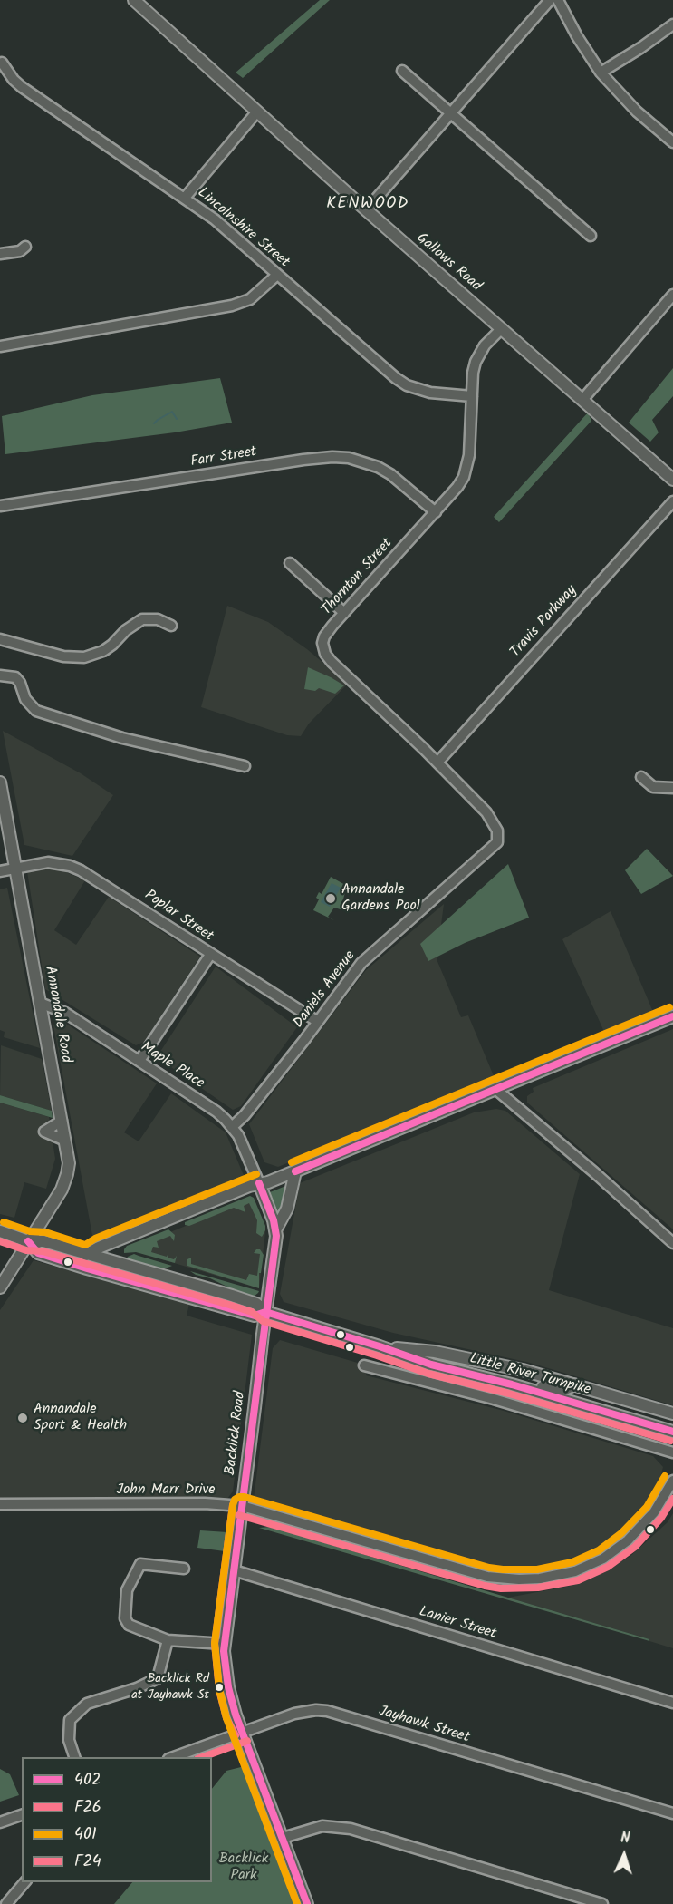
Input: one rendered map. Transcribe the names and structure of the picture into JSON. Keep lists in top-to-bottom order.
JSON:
{
  "streets": {
    "main road": [
      "Gallows Road",
      "Annandale Road",
      "Little River Turnpike",
      "Backlick Road"
    ],
    "street": [
      "Lincolnshire Street",
      "Farr Street",
      "Thornton Street",
      "Travis Parkway",
      "Poplar Street",
      "Daniels Avenue",
      "Maple Place",
      "John Marr Drive",
      "Lanier Street",
      "Jayhawk Street"
    ]
  },
  "crossings": [
    ["Lincolnshire Street", "Thornton Street"],
    ["Gallows Road", "Thornton Street"],
    ["Farr Street", "Thornton Street"],
    ["Thornton Street", "Travis Parkway"],
    ["Thornton Street", "Daniels Avenue"],
    ["Poplar Street", "Daniels Avenue"],
    ["Poplar Street", "Annandale Road"],
    ["Daniels Avenue", "Maple Place"],
    ["Annandale Road", "Maple Place"],
    ["Annandale Road", "Little River Turnpike"],
    ["Maple Place", "Backlick Road"],
    ["Little River Turnpike", "Backlick Road"],
    ["Backlick Road", "John Marr Drive"],
    ["Backlick Road", "Lanier Street"],
    ["Backlick Road", "Jayhawk Street"]
  ],
  "districts": ["KENWOOD"],
  "parks": ["Backlick Park"],
  "places": ["Annandale Gardens Pool", "Annandale Sport & Health", "Backlick Rd at Jayhawk St"],
  "lines": [
    "transit line 401",
    "transit line 402",
    "transit line F24",
    "transit line F26"
  ],
  "legend": [
    "402",
    "F26",
    "401",
    "F24"
  ],
  "north": "top"
}
